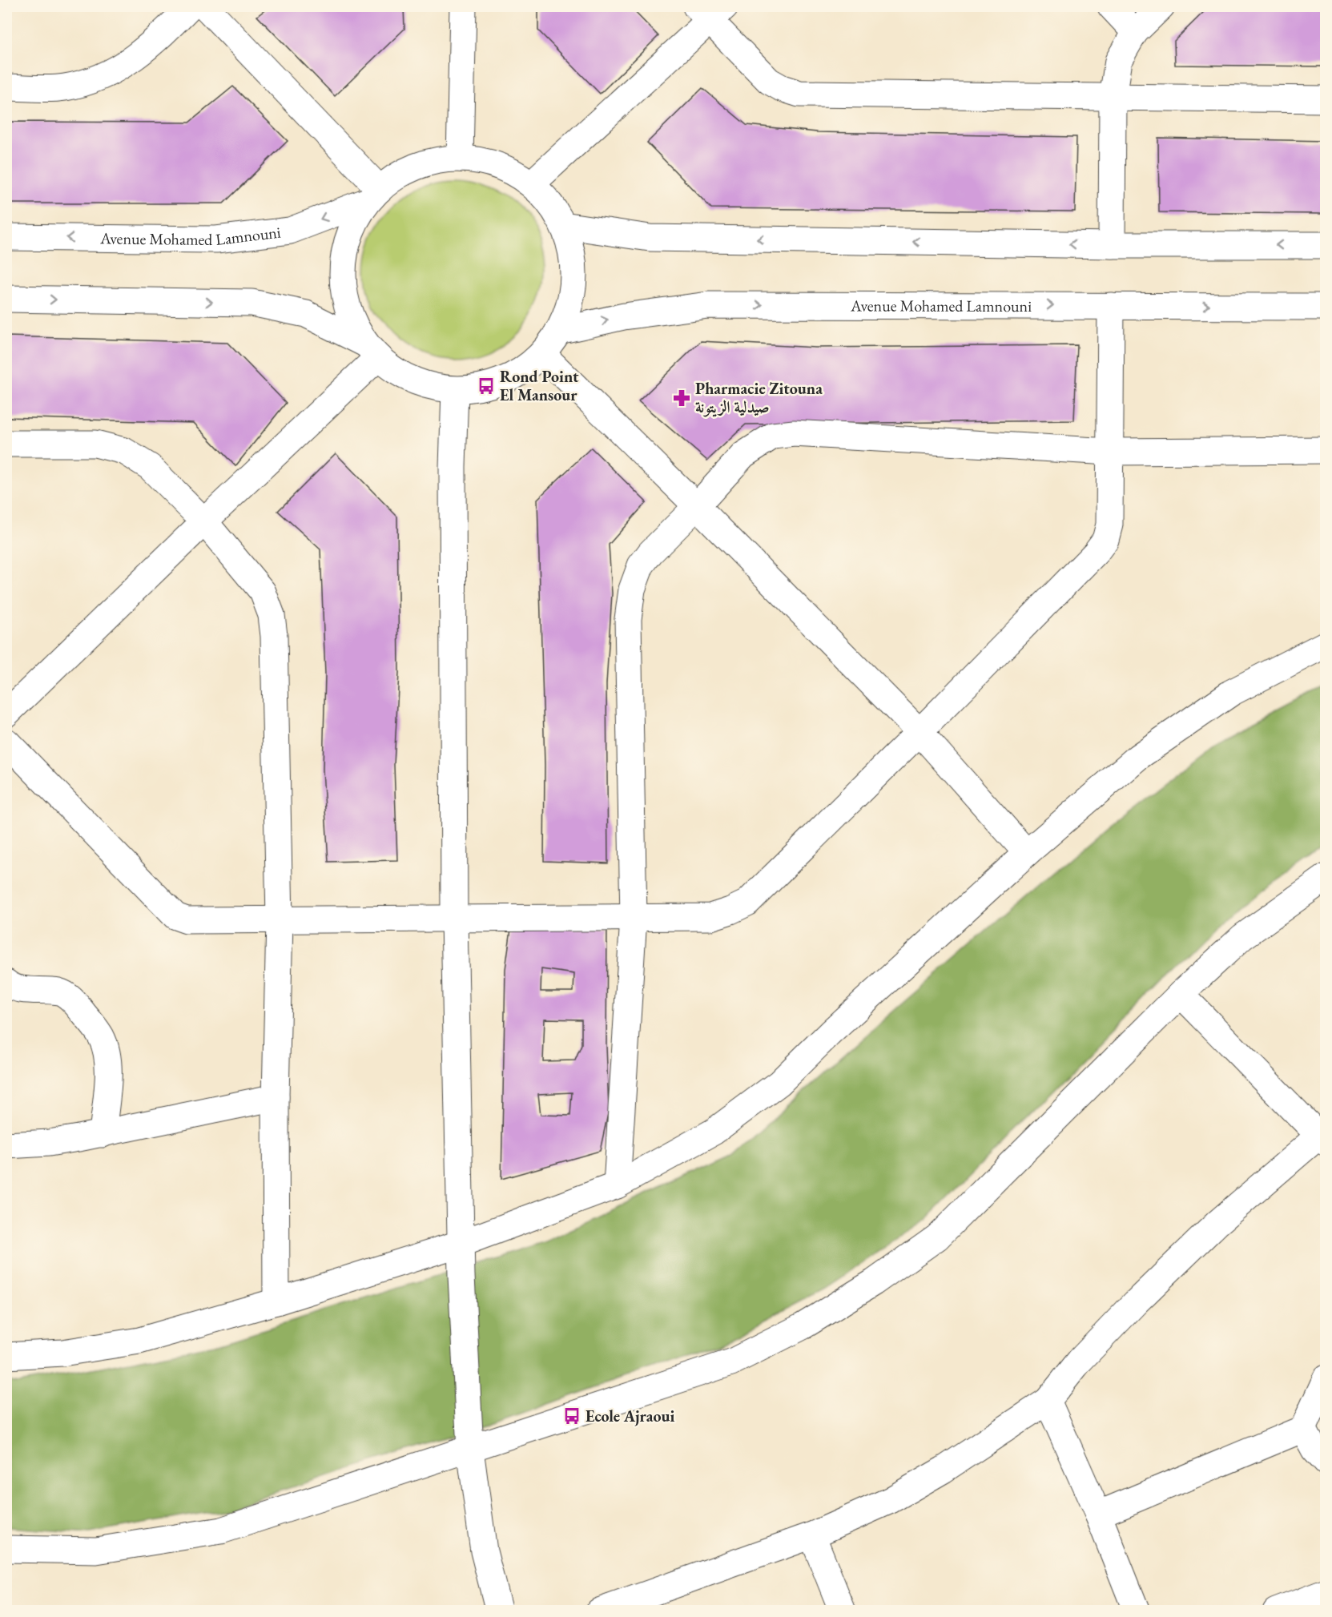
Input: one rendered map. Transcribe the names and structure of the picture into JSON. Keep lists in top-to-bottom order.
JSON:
{
  "streets": {
    "street": ["Avenue Mohamed Lamnouni"]
  },
  "places": {
    "bus stop": ["Rond Point El Mansour", "Ecole Ajraoui"],
    "pharmacy": ["Pharmacie Zitouna صيدلية الزيتونة"]
  }
}
